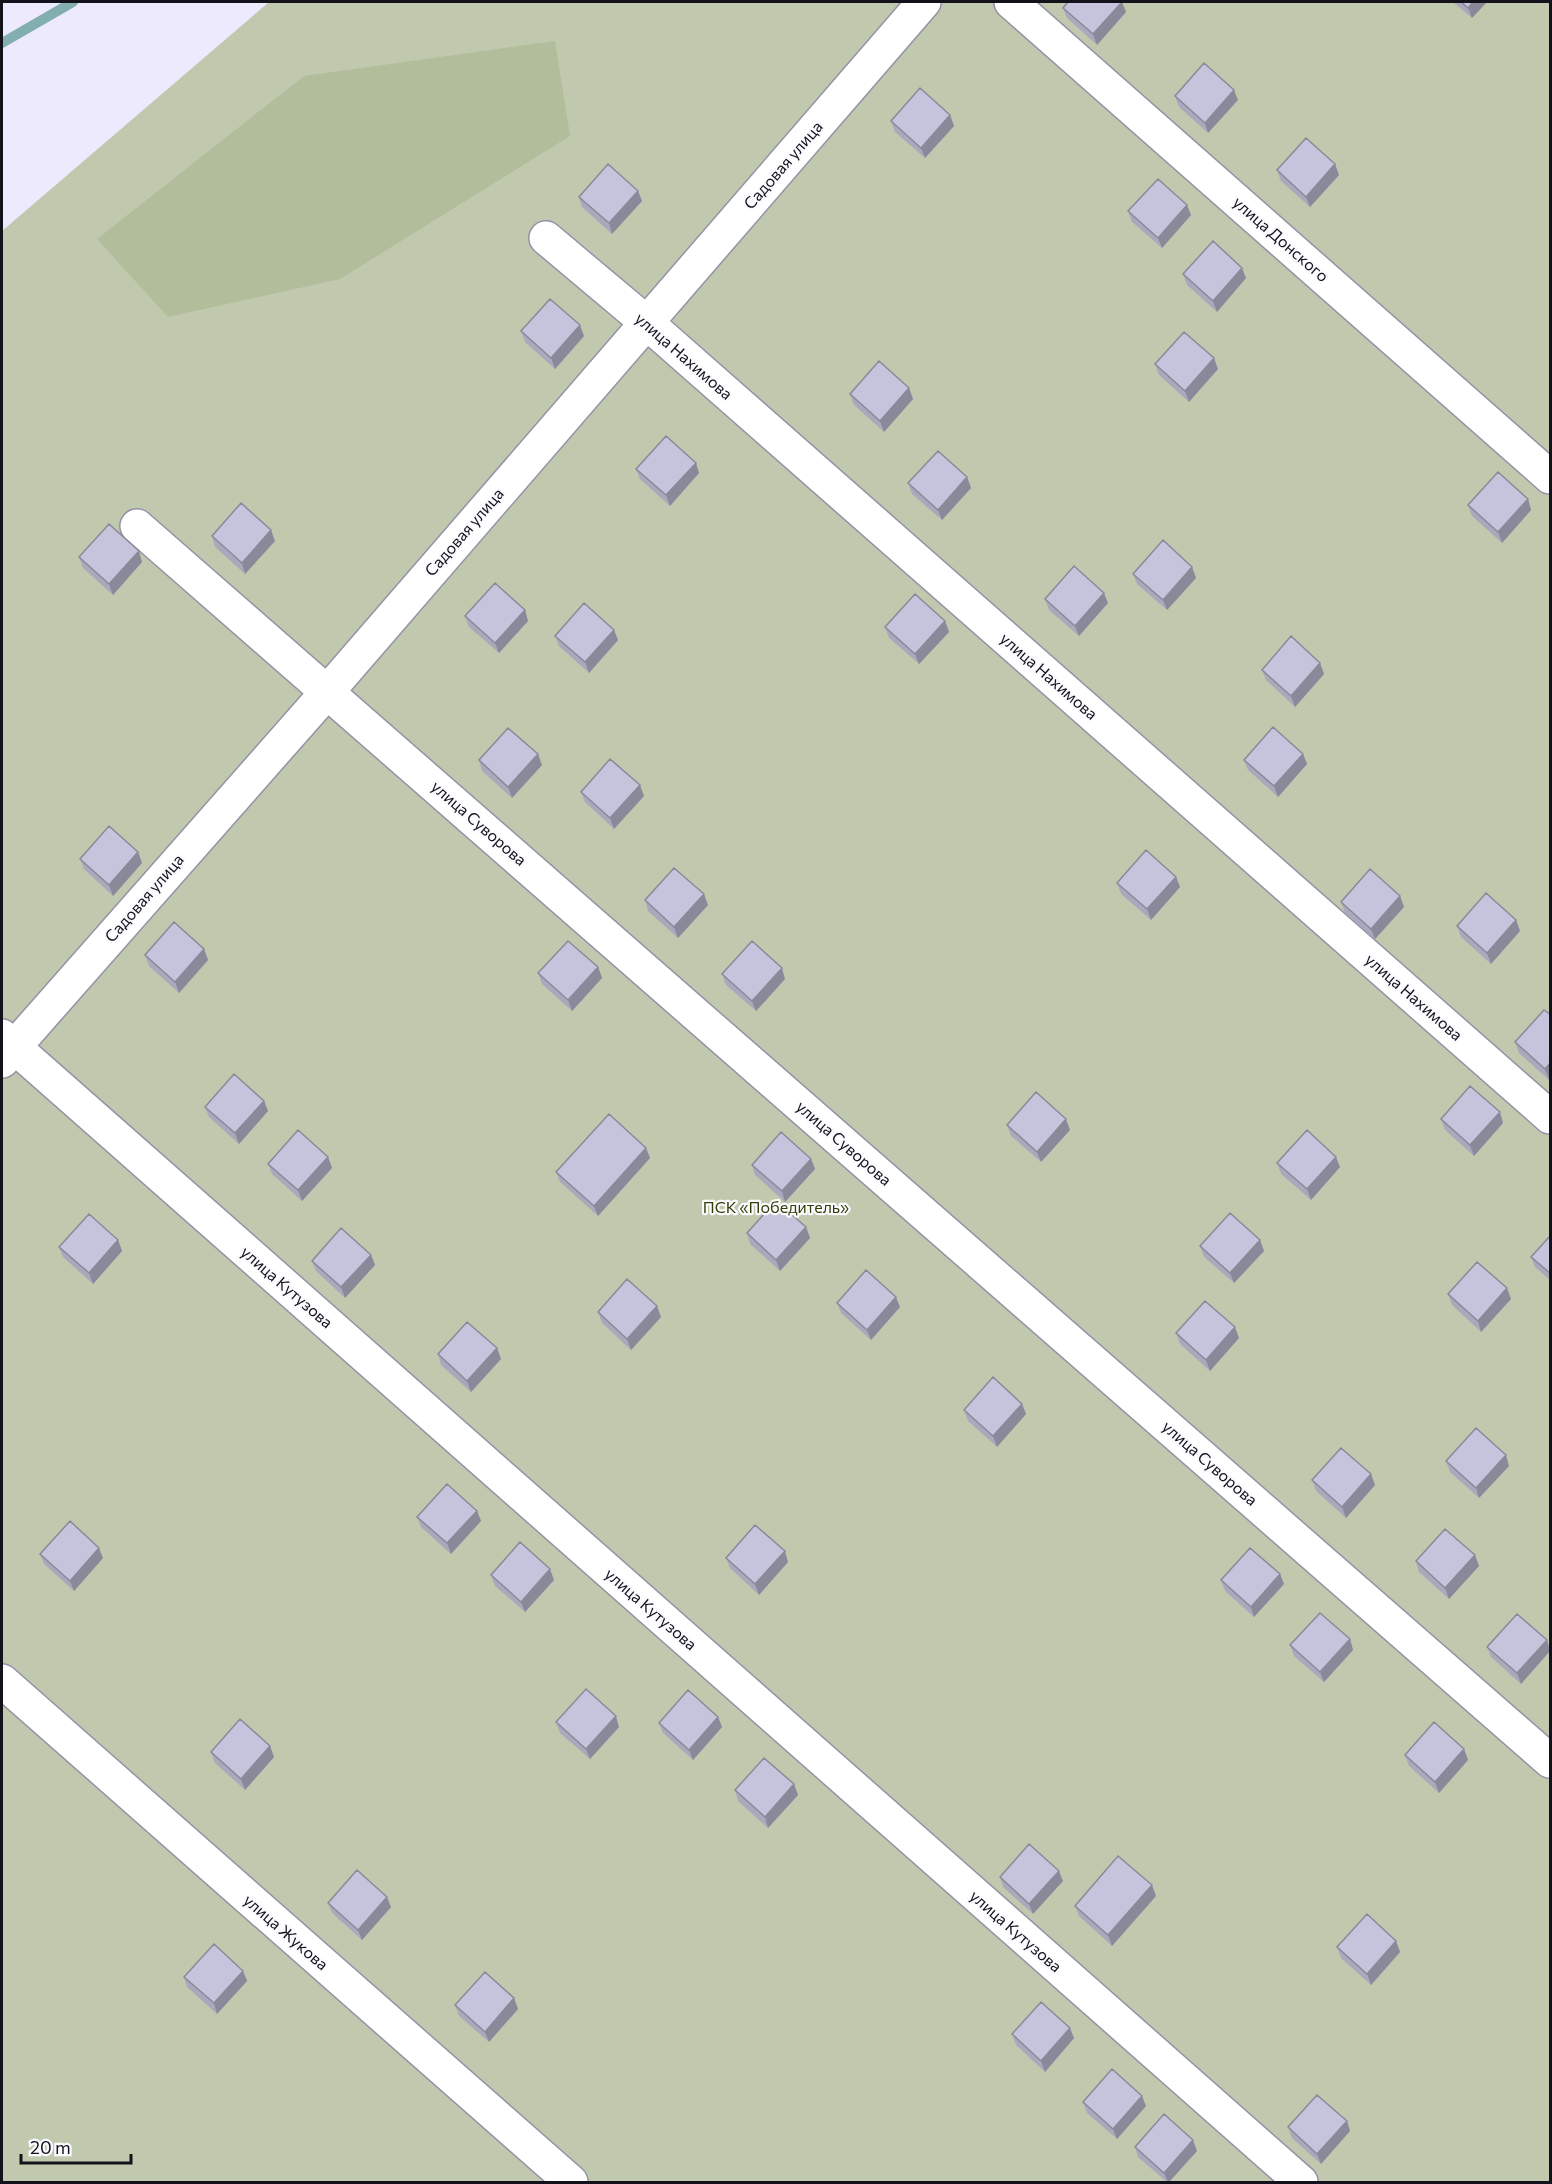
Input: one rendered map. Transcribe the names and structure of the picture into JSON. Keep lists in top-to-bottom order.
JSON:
{
  "streets": {
    "street": [
      "Садовая улица",
      "улица Донского",
      "улица Нахимова",
      "улица Суворова",
      "улица Кутузова",
      "улица Жукова"
    ]
  },
  "crossings": [
    ["Садовая улица", "улица Нахимова"],
    ["Садовая улица", "улица Суворова"],
    ["Садовая улица", "улица Кутузова"]
  ],
  "parks": ["ПСК «Победитель»"],
  "scale_bar": "20 m"
}
